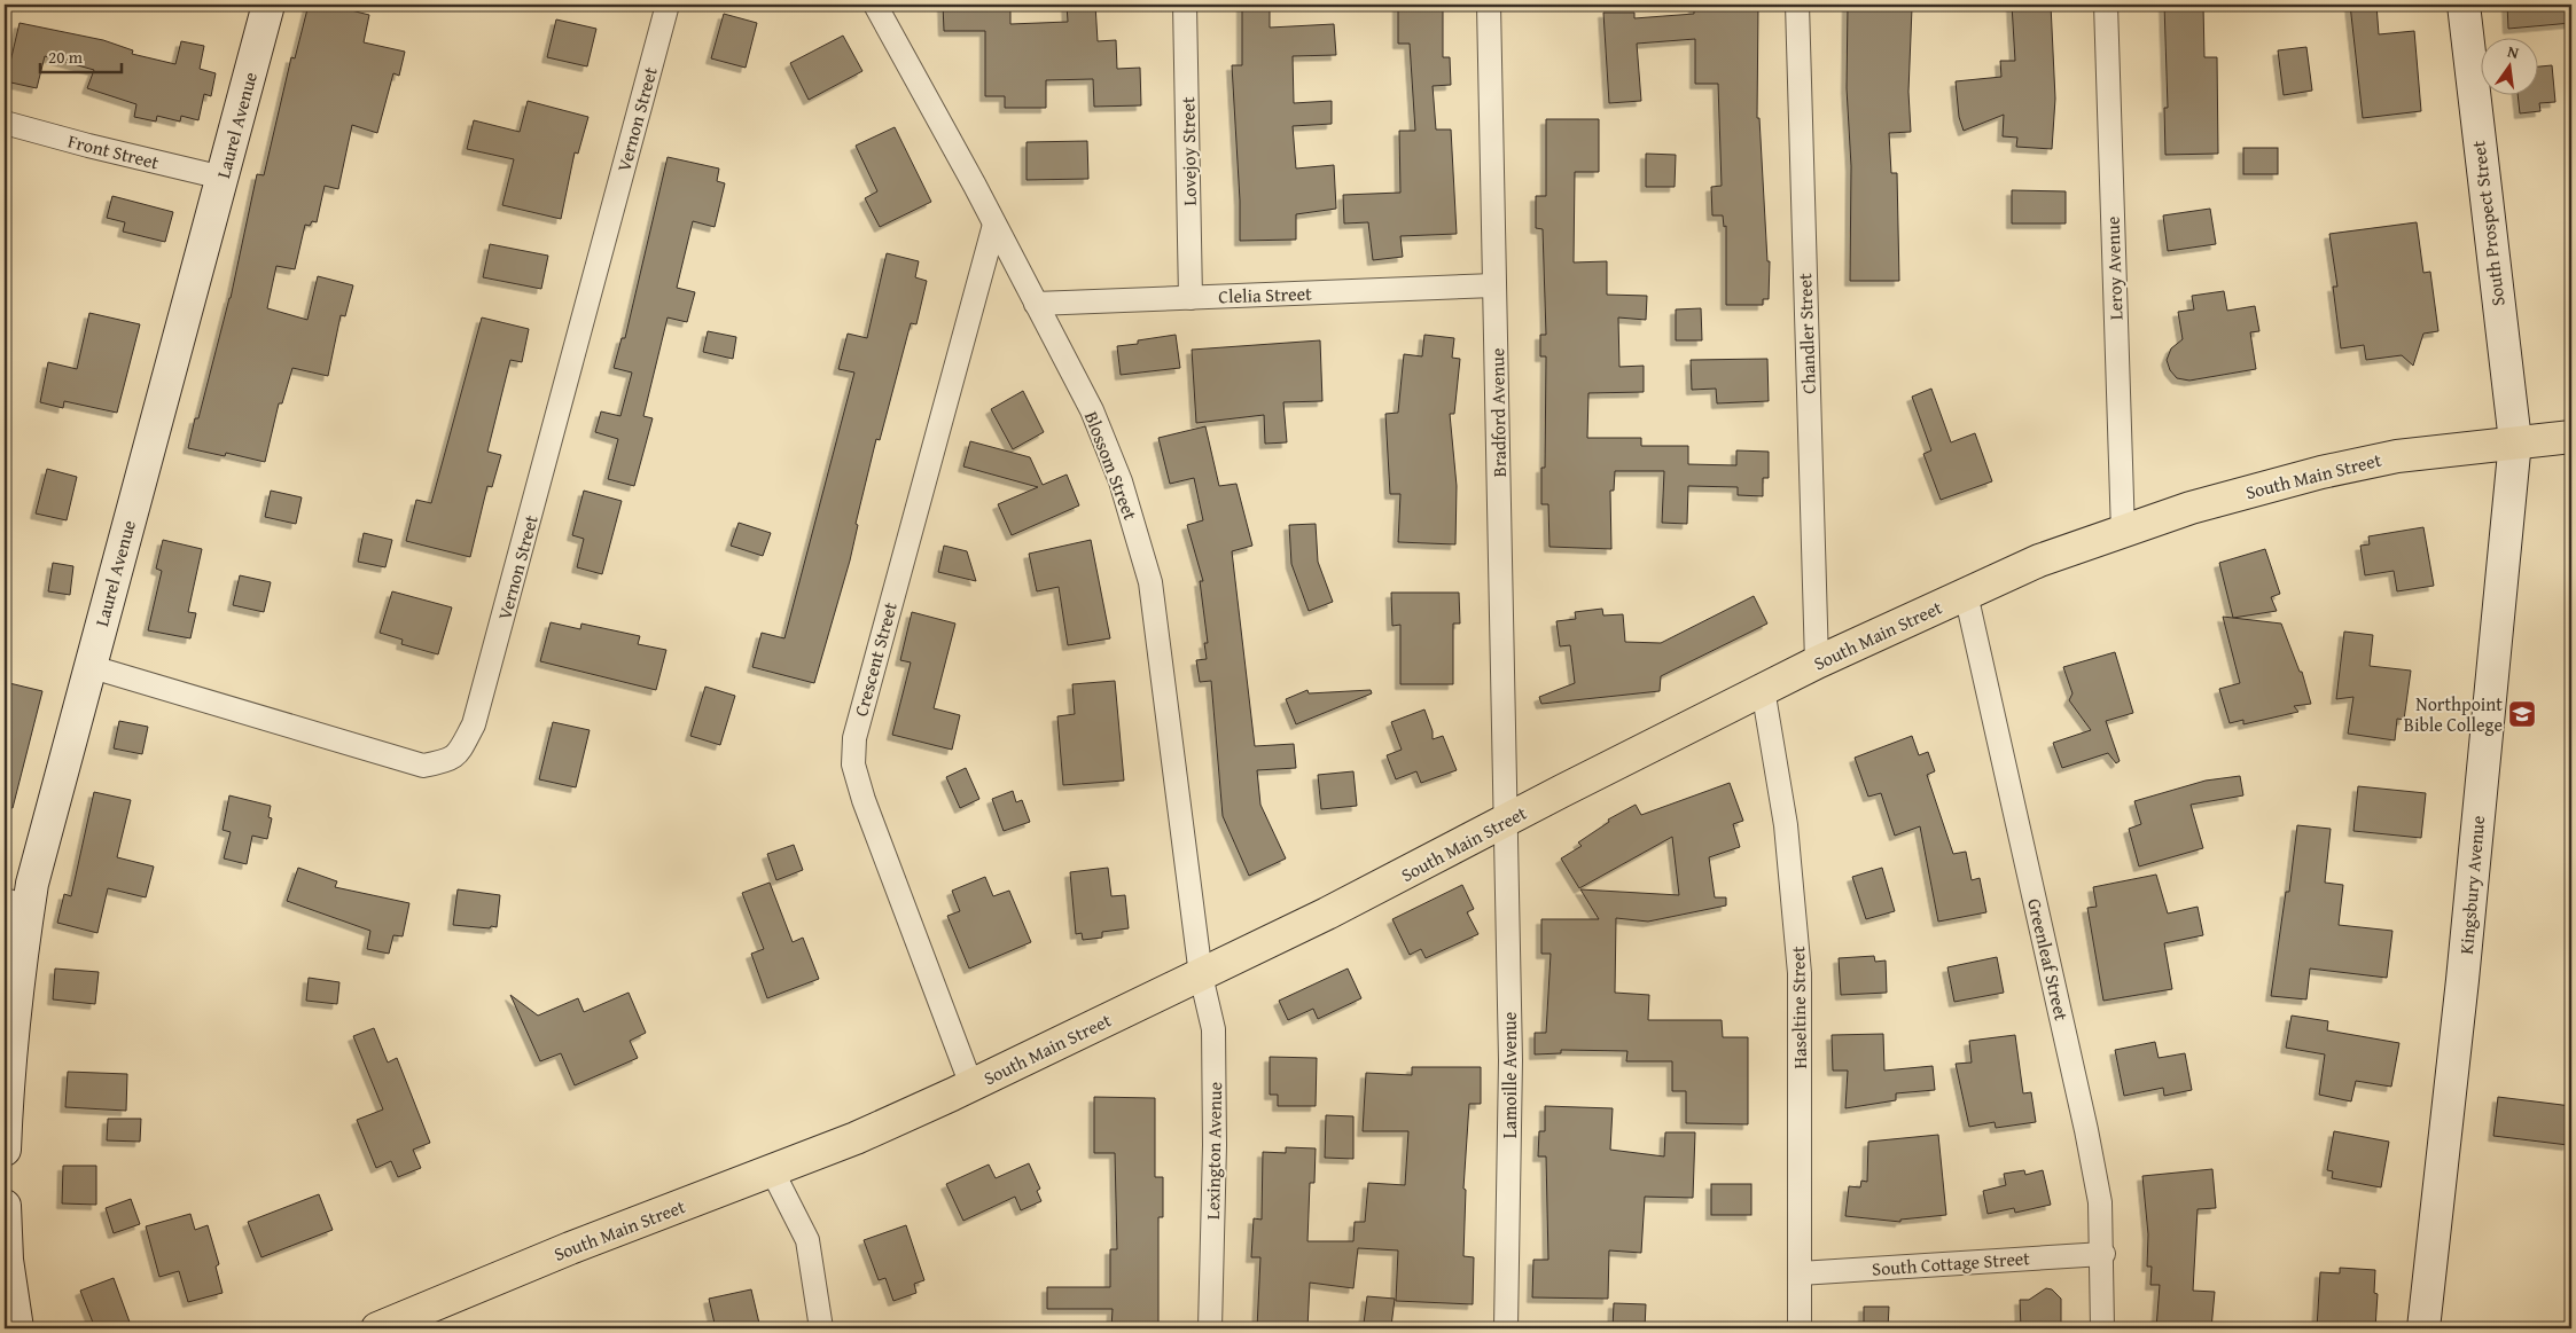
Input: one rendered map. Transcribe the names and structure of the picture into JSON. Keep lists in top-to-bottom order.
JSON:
{
  "streets": {
    "main road": [
      "Laurel Avenue",
      "South Prospect Street",
      "South Main Street",
      "Kingsbury Avenue"
    ],
    "street": [
      "Vernon Street",
      "Front Street",
      "Lovejoy Street",
      "Leroy Avenue",
      "Clelia Street",
      "Chandler Street",
      "Bradford Avenue",
      "Blossom Street",
      "Crescent Street",
      "Greenleaf Street",
      "Haseltine Street",
      "Lamoille Avenue",
      "Lexington Avenue",
      "South Cottage Street"
    ]
  },
  "crossings": [
    ["Vernon Street", "Laurel Avenue"],
    ["Laurel Avenue", "Front Street"],
    ["Lovejoy Street", "Clelia Street"],
    ["South Prospect Street", "South Main Street"],
    ["South Prospect Street", "Kingsbury Avenue"],
    ["Leroy Avenue", "South Main Street"],
    ["Clelia Street", "Bradford Avenue"],
    ["Clelia Street", "Blossom Street"],
    ["Chandler Street", "South Main Street"],
    ["Bradford Avenue", "South Main Street"],
    ["Bradford Avenue", "Lamoille Avenue"],
    ["Blossom Street", "South Main Street"],
    ["Blossom Street", "Crescent Street"],
    ["Blossom Street", "Lexington Avenue"],
    ["South Main Street", "Crescent Street"],
    ["South Main Street", "Kingsbury Avenue"],
    ["South Main Street", "Greenleaf Street"],
    ["South Main Street", "Haseltine Street"],
    ["South Main Street", "Lamoille Avenue"],
    ["South Main Street", "Lexington Avenue"],
    ["Greenleaf Street", "South Cottage Street"],
    ["Haseltine Street", "South Cottage Street"]
  ],
  "places": {
    "school or university": ["Northpoint Bible College"]
  },
  "scale_bar": "20 m",
  "north": "top"
}
